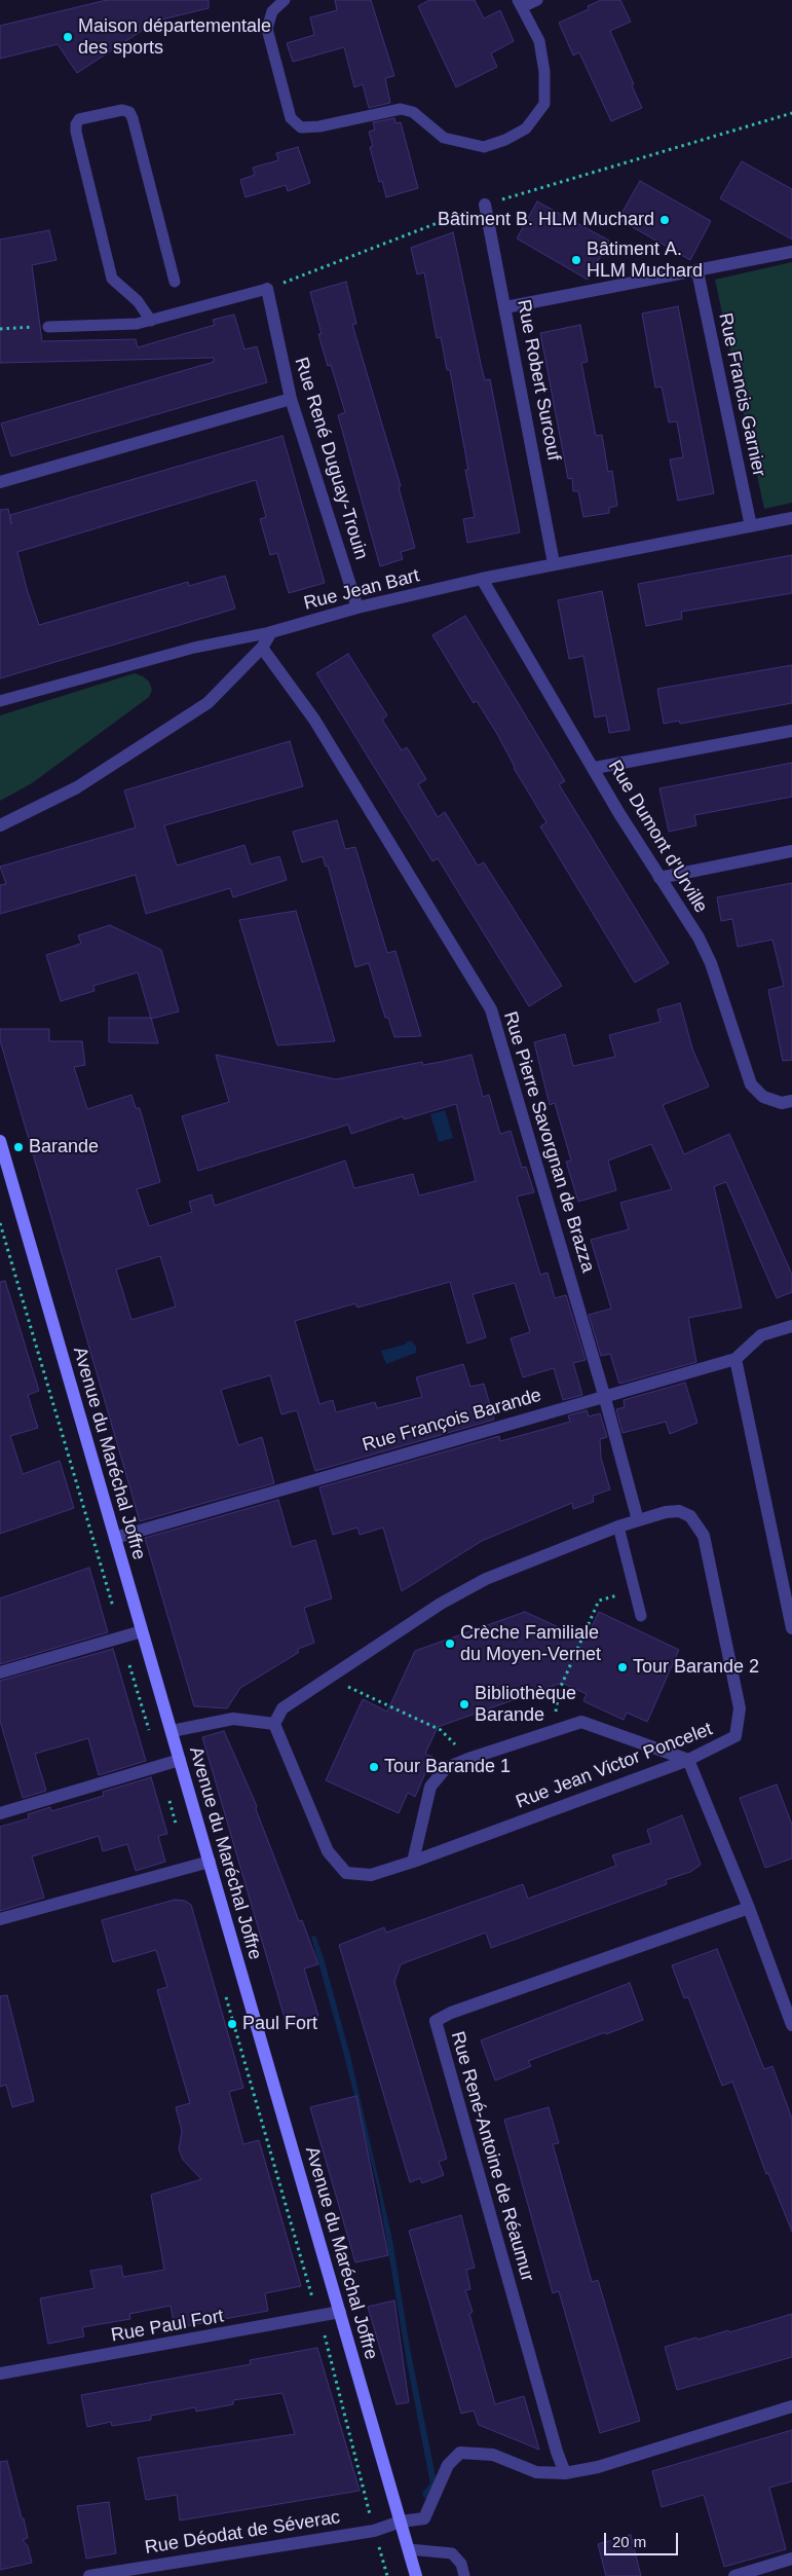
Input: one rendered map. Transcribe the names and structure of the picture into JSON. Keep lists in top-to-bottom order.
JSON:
{
  "streets": {
    "main road": ["Avenue du Maréchal Joffre"],
    "street": [
      "Rue Robert Surcouf",
      "Rue Francis Garnier",
      "Rue René Duguay-Trouin",
      "Rue Jean Bart",
      "Rue Dumont d'Urville",
      "Rue Pierre Savorgnan de Brazza",
      "Rue François Barande",
      "Rue Jean Victor Poncelet",
      "Rue René-Antoine de Réaumur",
      "Rue Paul Fort",
      "Rue Déodat de Séverac"
    ]
  },
  "crossings": [
    ["Rue Robert Surcouf", "Rue Jean Bart"],
    ["Rue Francis Garnier", "Rue Jean Bart"],
    ["Rue René Duguay-Trouin", "Rue Jean Bart"],
    ["Rue Jean Bart", "Rue Dumont d'Urville"],
    ["Rue Pierre Savorgnan de Brazza", "Rue François Barande"],
    ["Rue Pierre Savorgnan de Brazza", "Rue Jean Victor Poncelet"],
    ["Rue François Barande", "Avenue du Maréchal Joffre"],
    ["Avenue du Maréchal Joffre", "Rue Paul Fort"],
    ["Avenue du Maréchal Joffre", "Rue Déodat de Séverac"]
  ],
  "places": [
    "Maison départementale des sports",
    "Bâtiment B. HLM Muchard",
    "Bâtiment A. HLM Muchard",
    "Barande",
    "Crèche Familiale du Moyen-Vernet",
    "Tour Barande 2",
    "Bibliothèque Barande",
    "Tour Barande 1",
    "Paul Fort"
  ],
  "scale_bar": "20 m"
}
